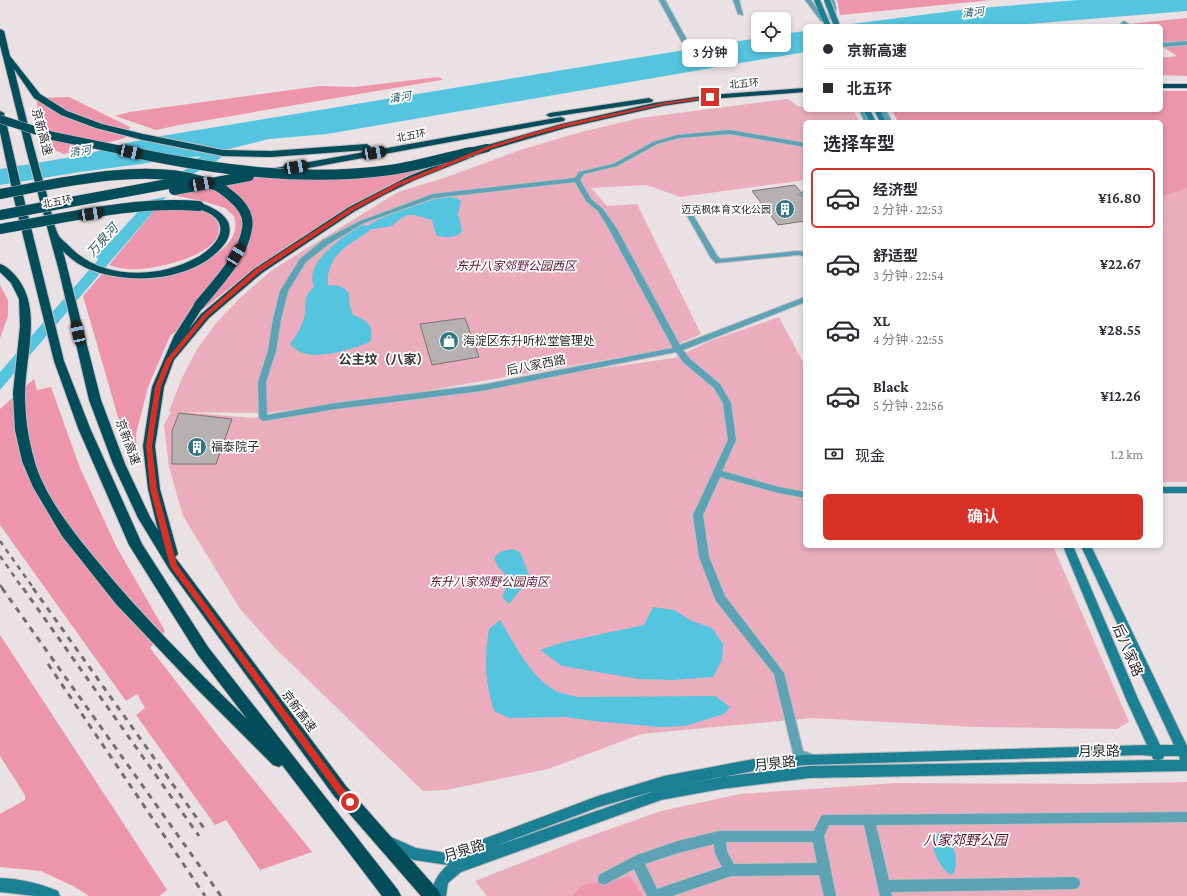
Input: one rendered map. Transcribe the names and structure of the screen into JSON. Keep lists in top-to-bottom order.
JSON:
{
  "streets": {
    "highway": ["北五环", "京新高速"],
    "main road": ["后八家路", "月泉路"],
    "street": ["后八家西路"]
  },
  "crossings": [
    ["京新高速", "月泉路"],
    ["后八家路", "月泉路"]
  ],
  "districts": ["公主坟（八家）"],
  "water": ["清河", "万泉河"],
  "parks": ["东升八家郊野公园西区", "东升八家郊野公园南区", "八家郊野公园"],
  "places": {
    "building": ["迈克枫体育文化公园", "福泰院子"],
    "shop": ["海淀区东升听松堂管理处"]
  },
  "page": {
    "banner": ["京新高速", "北五环"],
    "bubble": "3 分钟",
    "heading": "选择车型",
    "list": [
      {
        "name": "经济型",
        "note": "2 分钟 · 22:53",
        "value": "¥16.80"
      },
      {
        "name": "舒适型",
        "note": "3 分钟 · 22:54",
        "value": "¥22.67"
      },
      {
        "name": "XL",
        "note": "4 分钟 · 22:55",
        "value": "¥28.55"
      },
      {
        "name": "Black",
        "note": "5 分钟 · 22:56",
        "value": "¥12.26"
      }
    ],
    "pay": ["现金", "1.2 km"],
    "buttons": "确认"
  }
}
